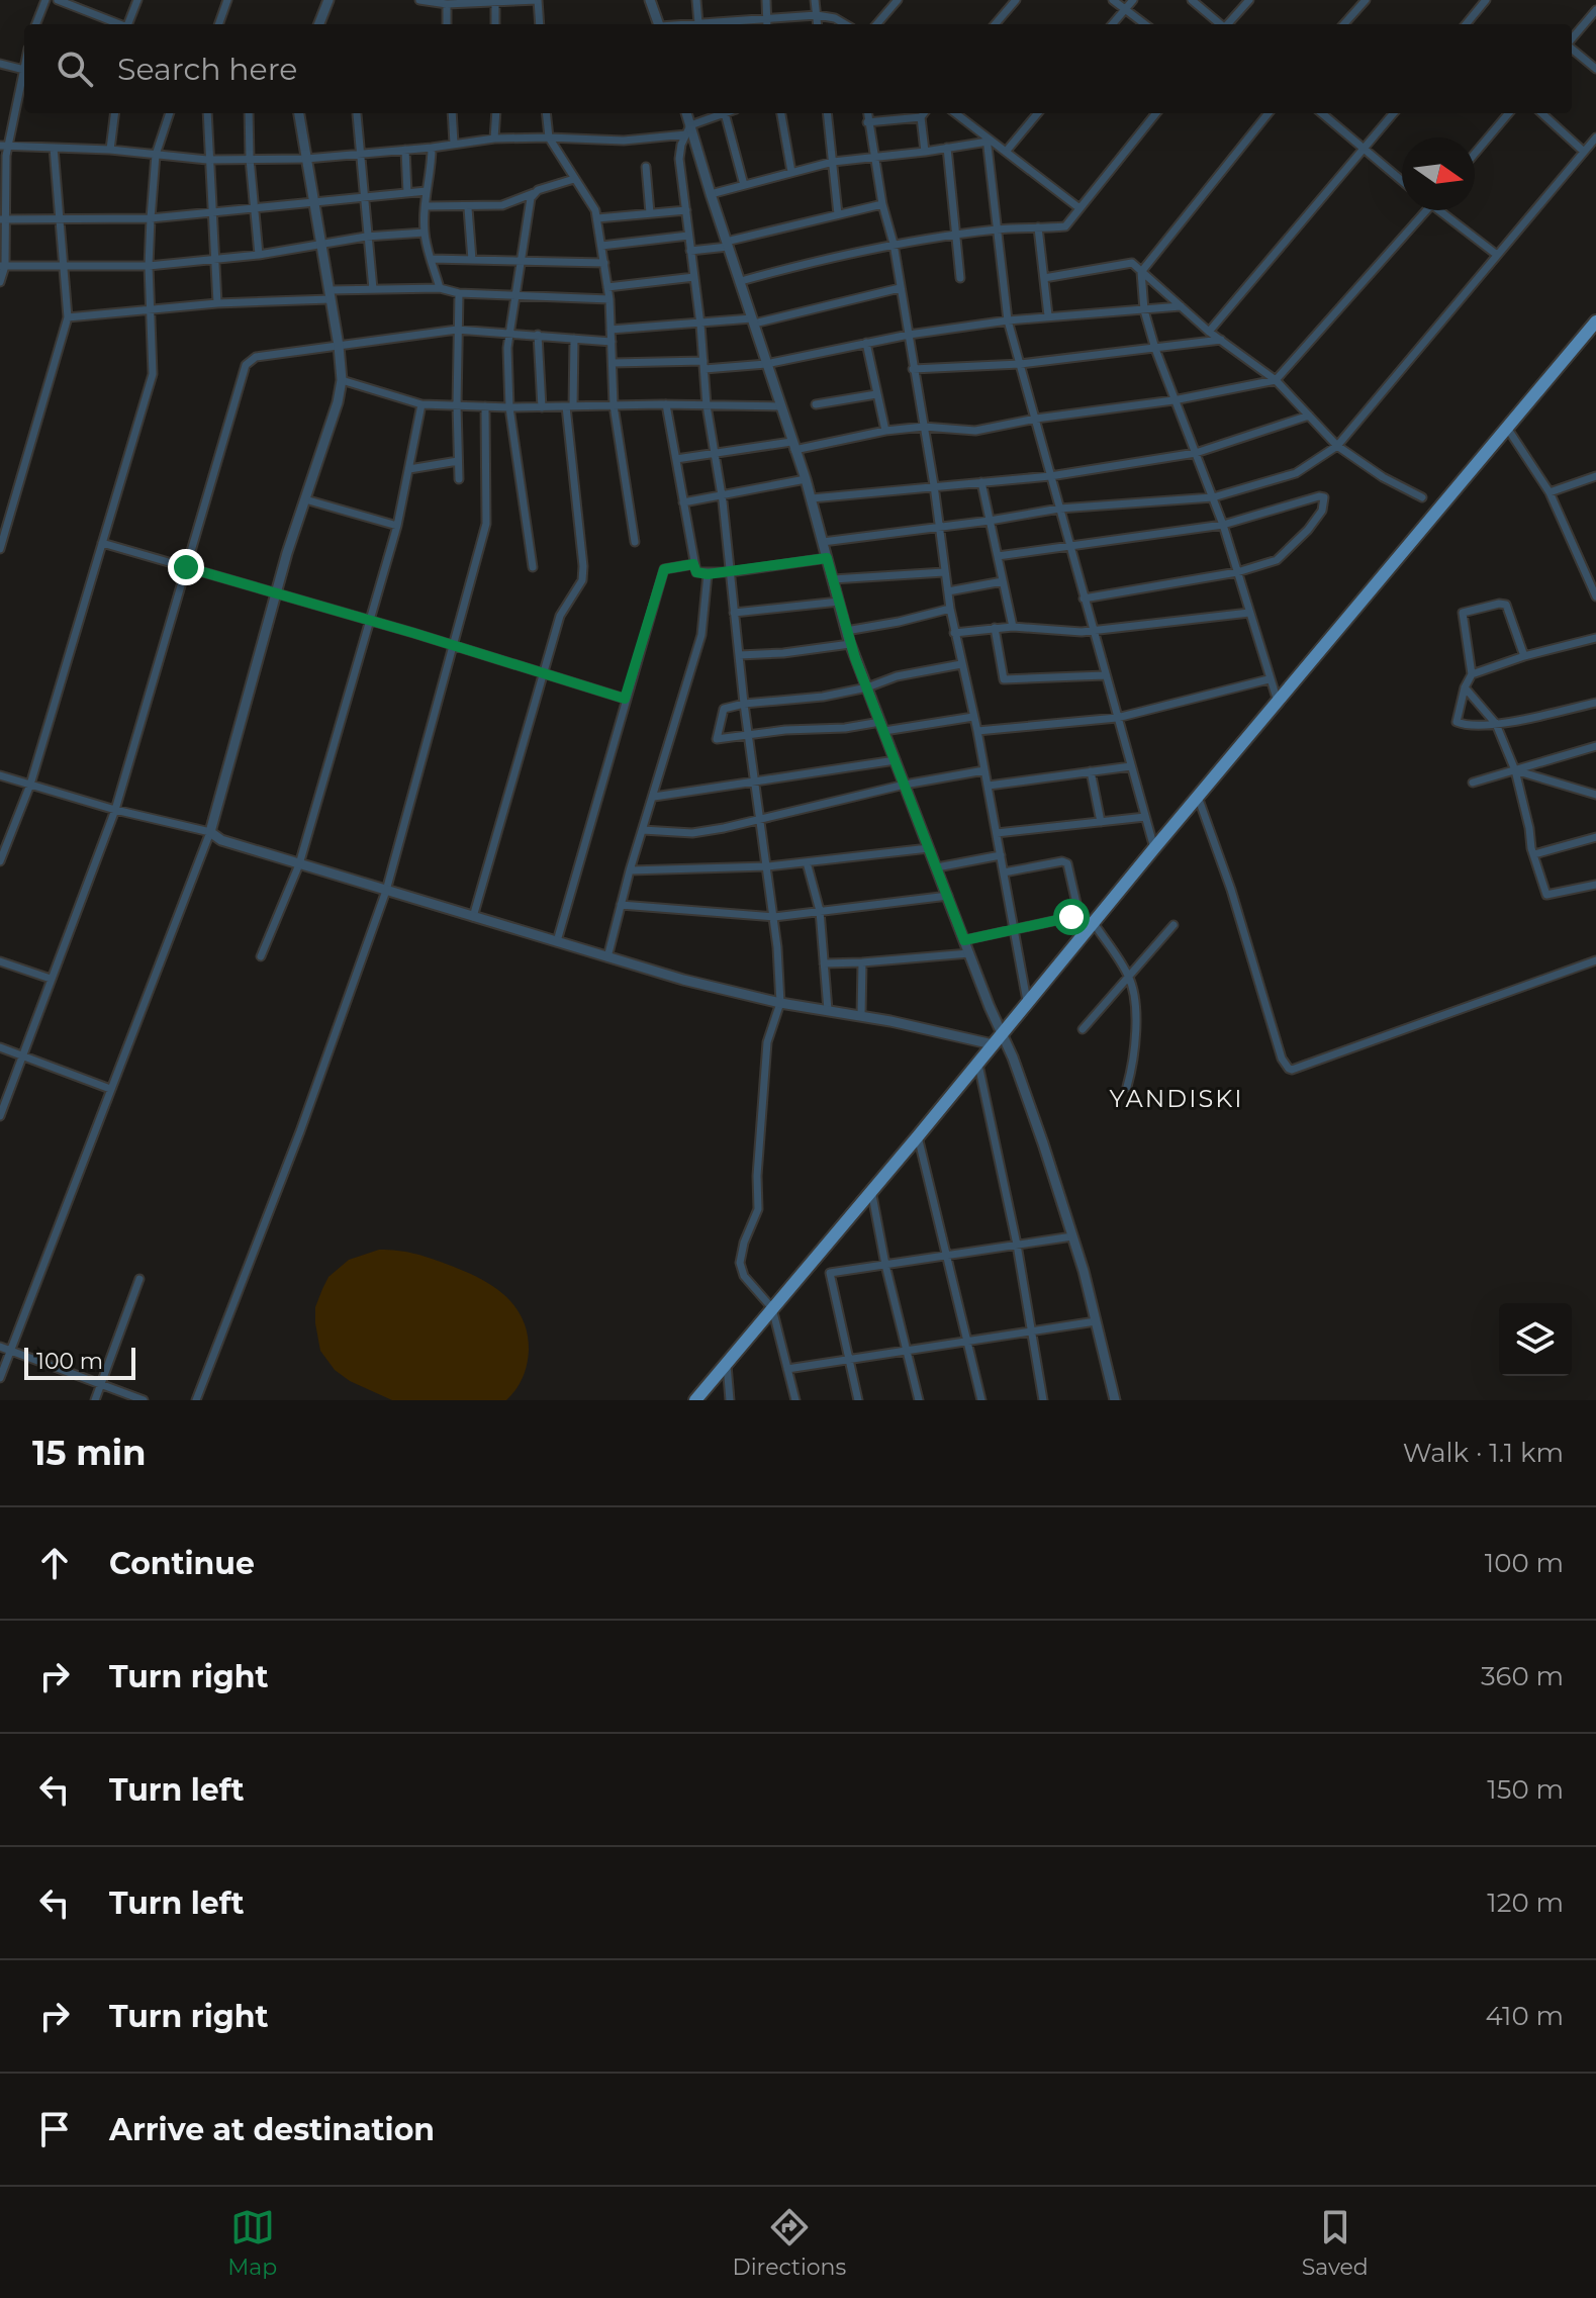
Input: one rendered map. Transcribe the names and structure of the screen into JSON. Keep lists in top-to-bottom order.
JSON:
{
  "districts": ["YANDISKI"],
  "scale_bar": "100 m",
  "north": "right",
  "page": {
    "search": "Search here",
    "scale": "100 m",
    "heading": ["15 min", "Walk · 1.1 km"],
    "list": [
      ["Continue", "100 m"],
      ["Turn right", "360 m"],
      ["Turn left", "150 m"],
      ["Turn left", "120 m"],
      ["Turn right", "410 m"],
      "Arrive at destination"
    ],
    "nav": ["Map", "Directions", "Saved"]
  }
}
